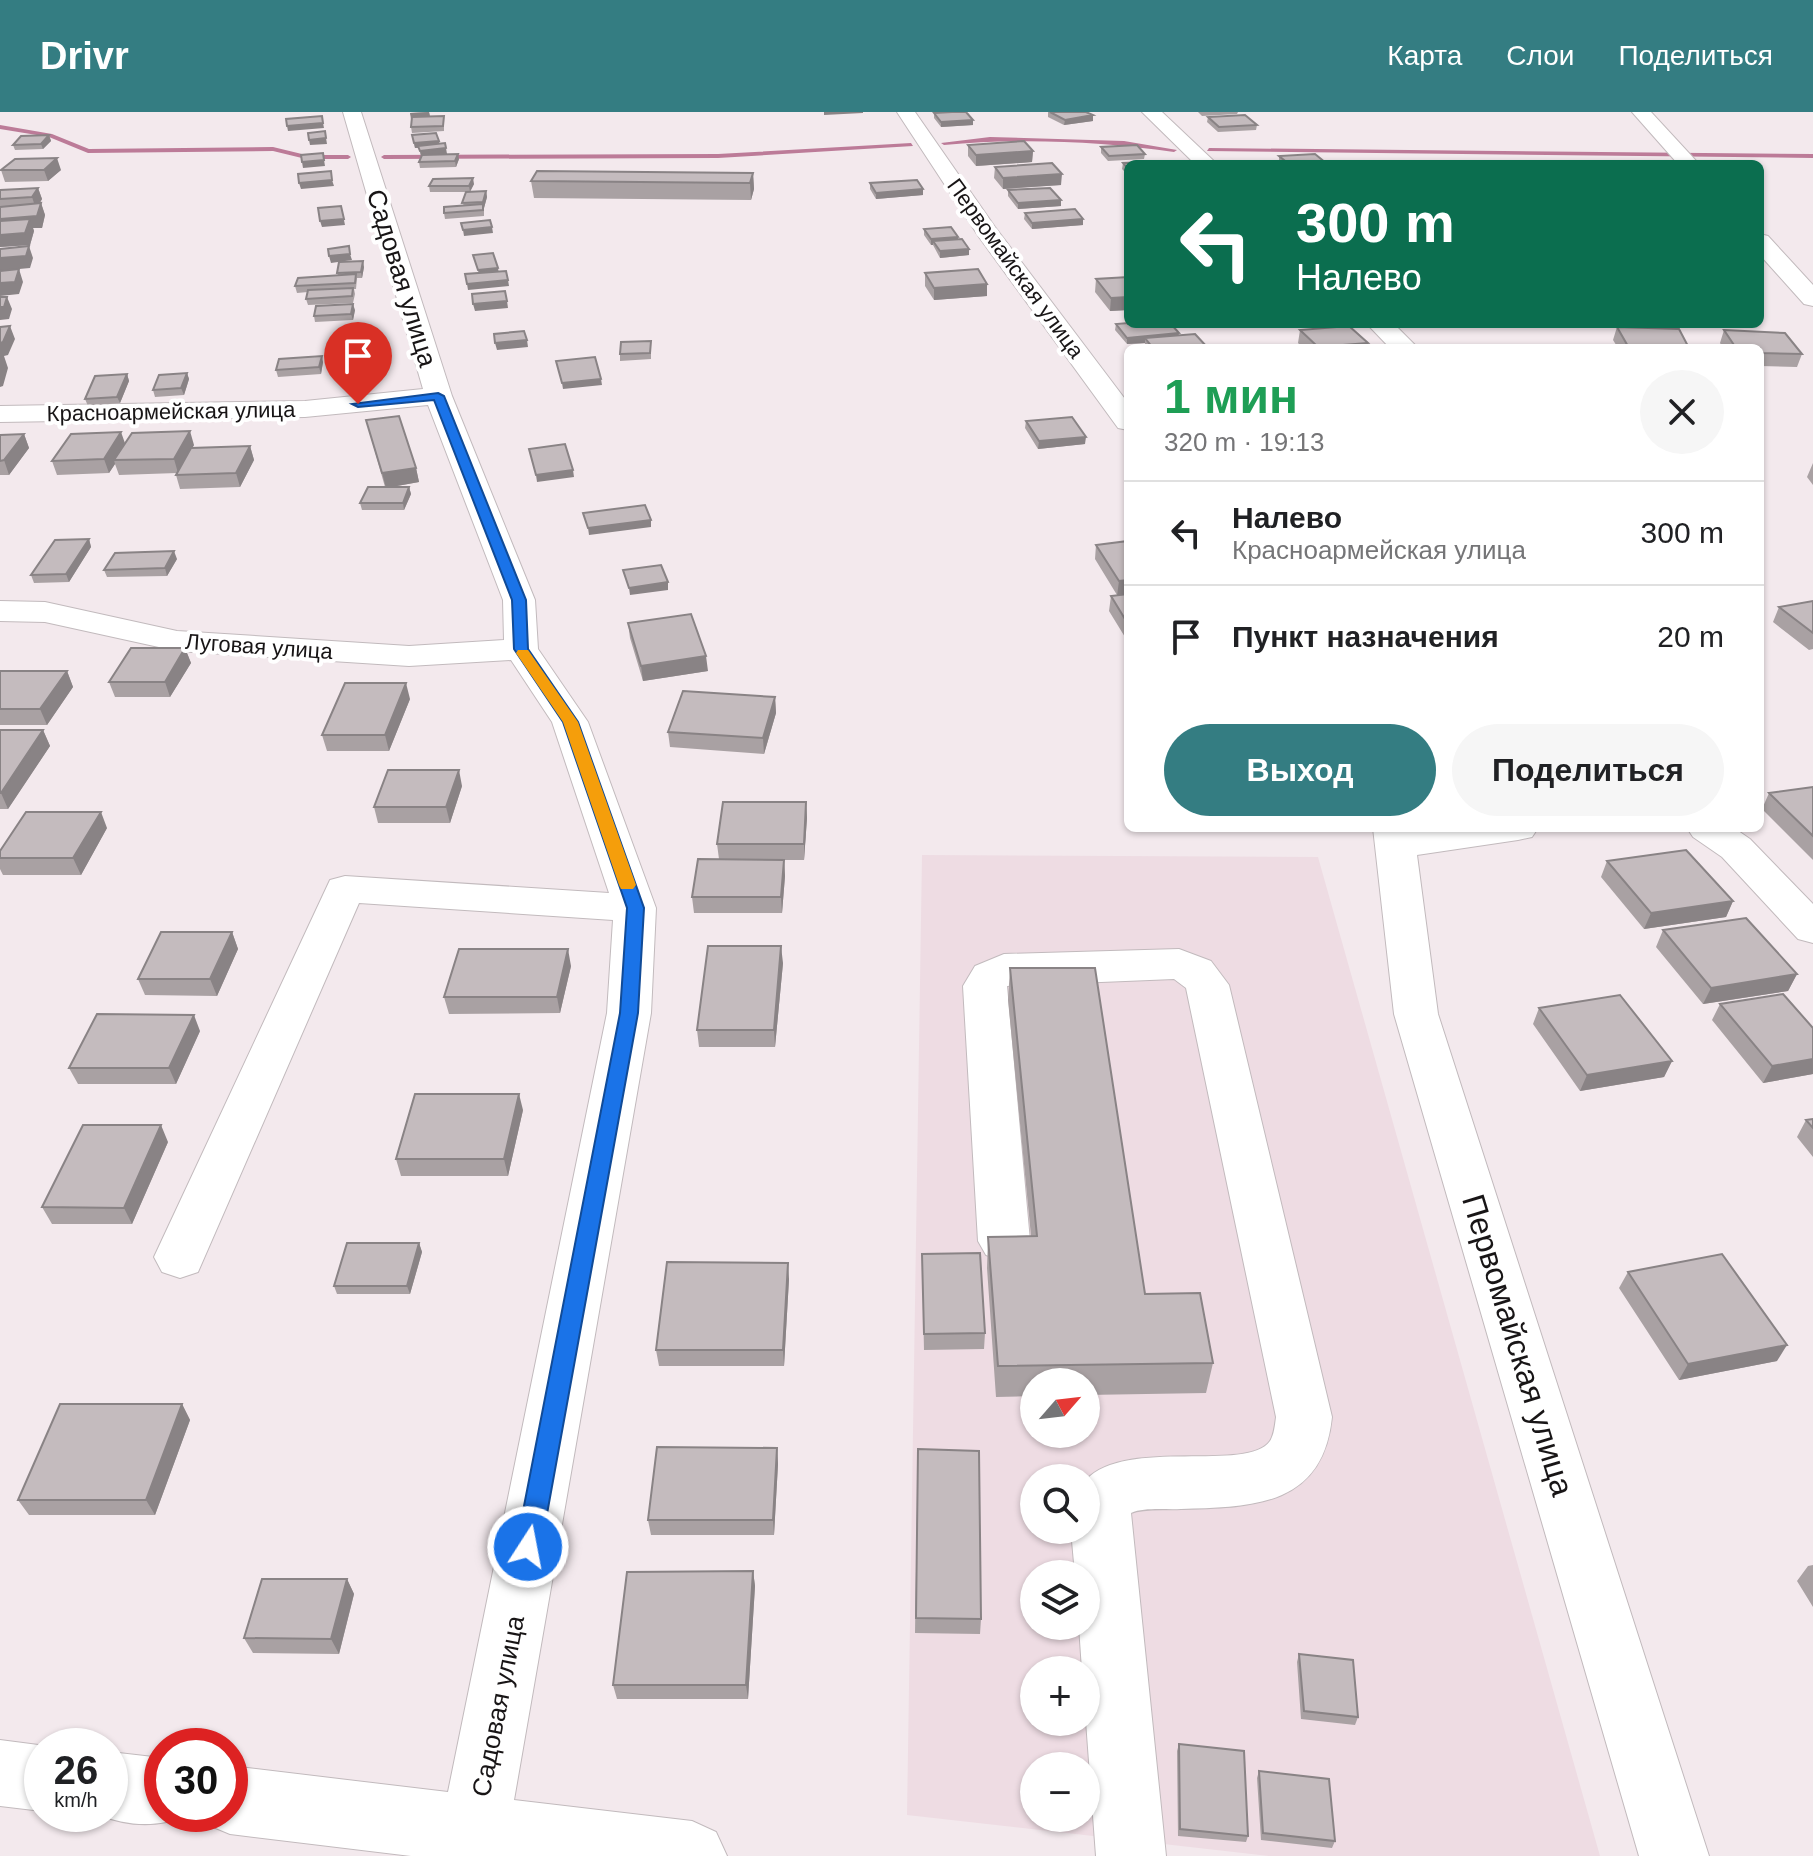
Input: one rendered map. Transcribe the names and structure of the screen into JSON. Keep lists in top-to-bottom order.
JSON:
{
  "streets": {
    "street": [
      "Первомайская улица",
      "Садовая улица",
      "Красноармейская улица",
      "Луговая улица"
    ]
  },
  "crossings": [
    ["Садовая улица", "Красноармейская улица"],
    ["Садовая улица", "Луговая улица"]
  ],
  "north": "top right",
  "page": {
    "header": "Drivr",
    "nav": ["Карта", "Слои", "Поделиться"],
    "turn": ["300 m", "Налево"],
    "heading": ["1 мин", "320 m · 19:13"],
    "list": [
      {
        "name": "Налево",
        "note": "Красноармейская улица",
        "value": "300 m"
      },
      {
        "name": "Пункт назначения",
        "value": "20 m"
      }
    ],
    "buttons": ["Выход", "Поделиться"],
    "map_buttons": ["+", "−"],
    "speed": "26 km/h",
    "limit": "30"
  }
}
